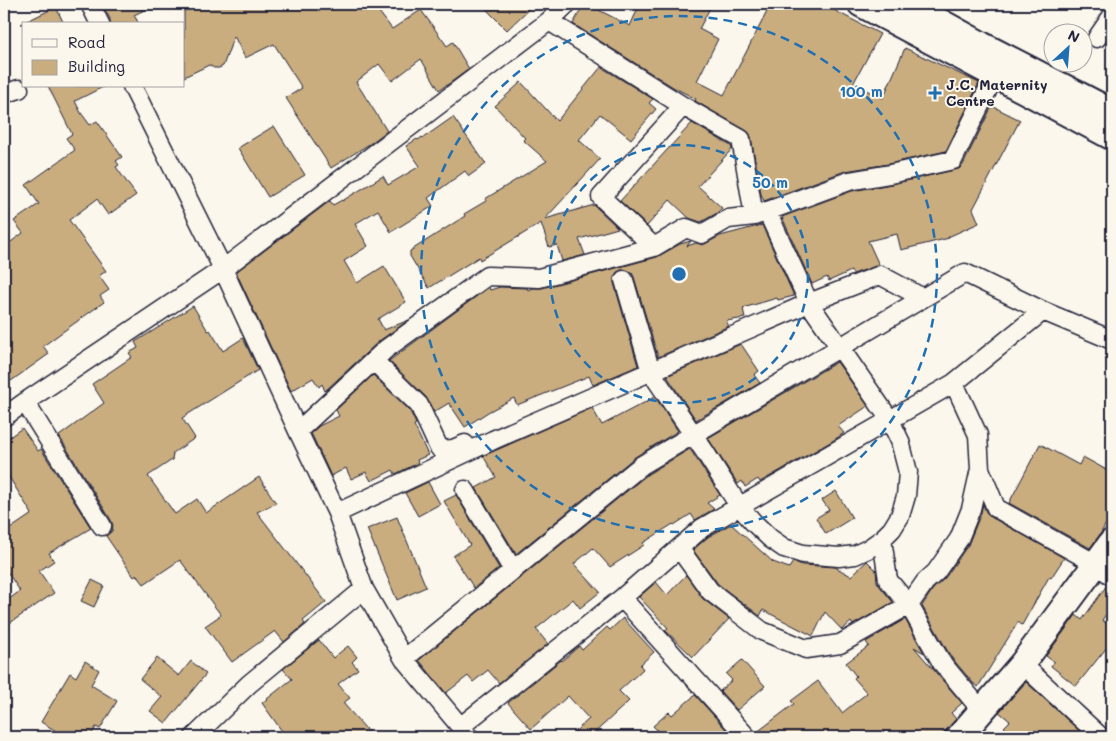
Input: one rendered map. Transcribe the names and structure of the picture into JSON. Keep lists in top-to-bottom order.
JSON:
{
  "places": {
    "health": ["J.C. Maternity Centre"]
  },
  "legend": ["Road", "Building"],
  "north": "top right",
  "rings": ["100 m", "50 m"]
}
